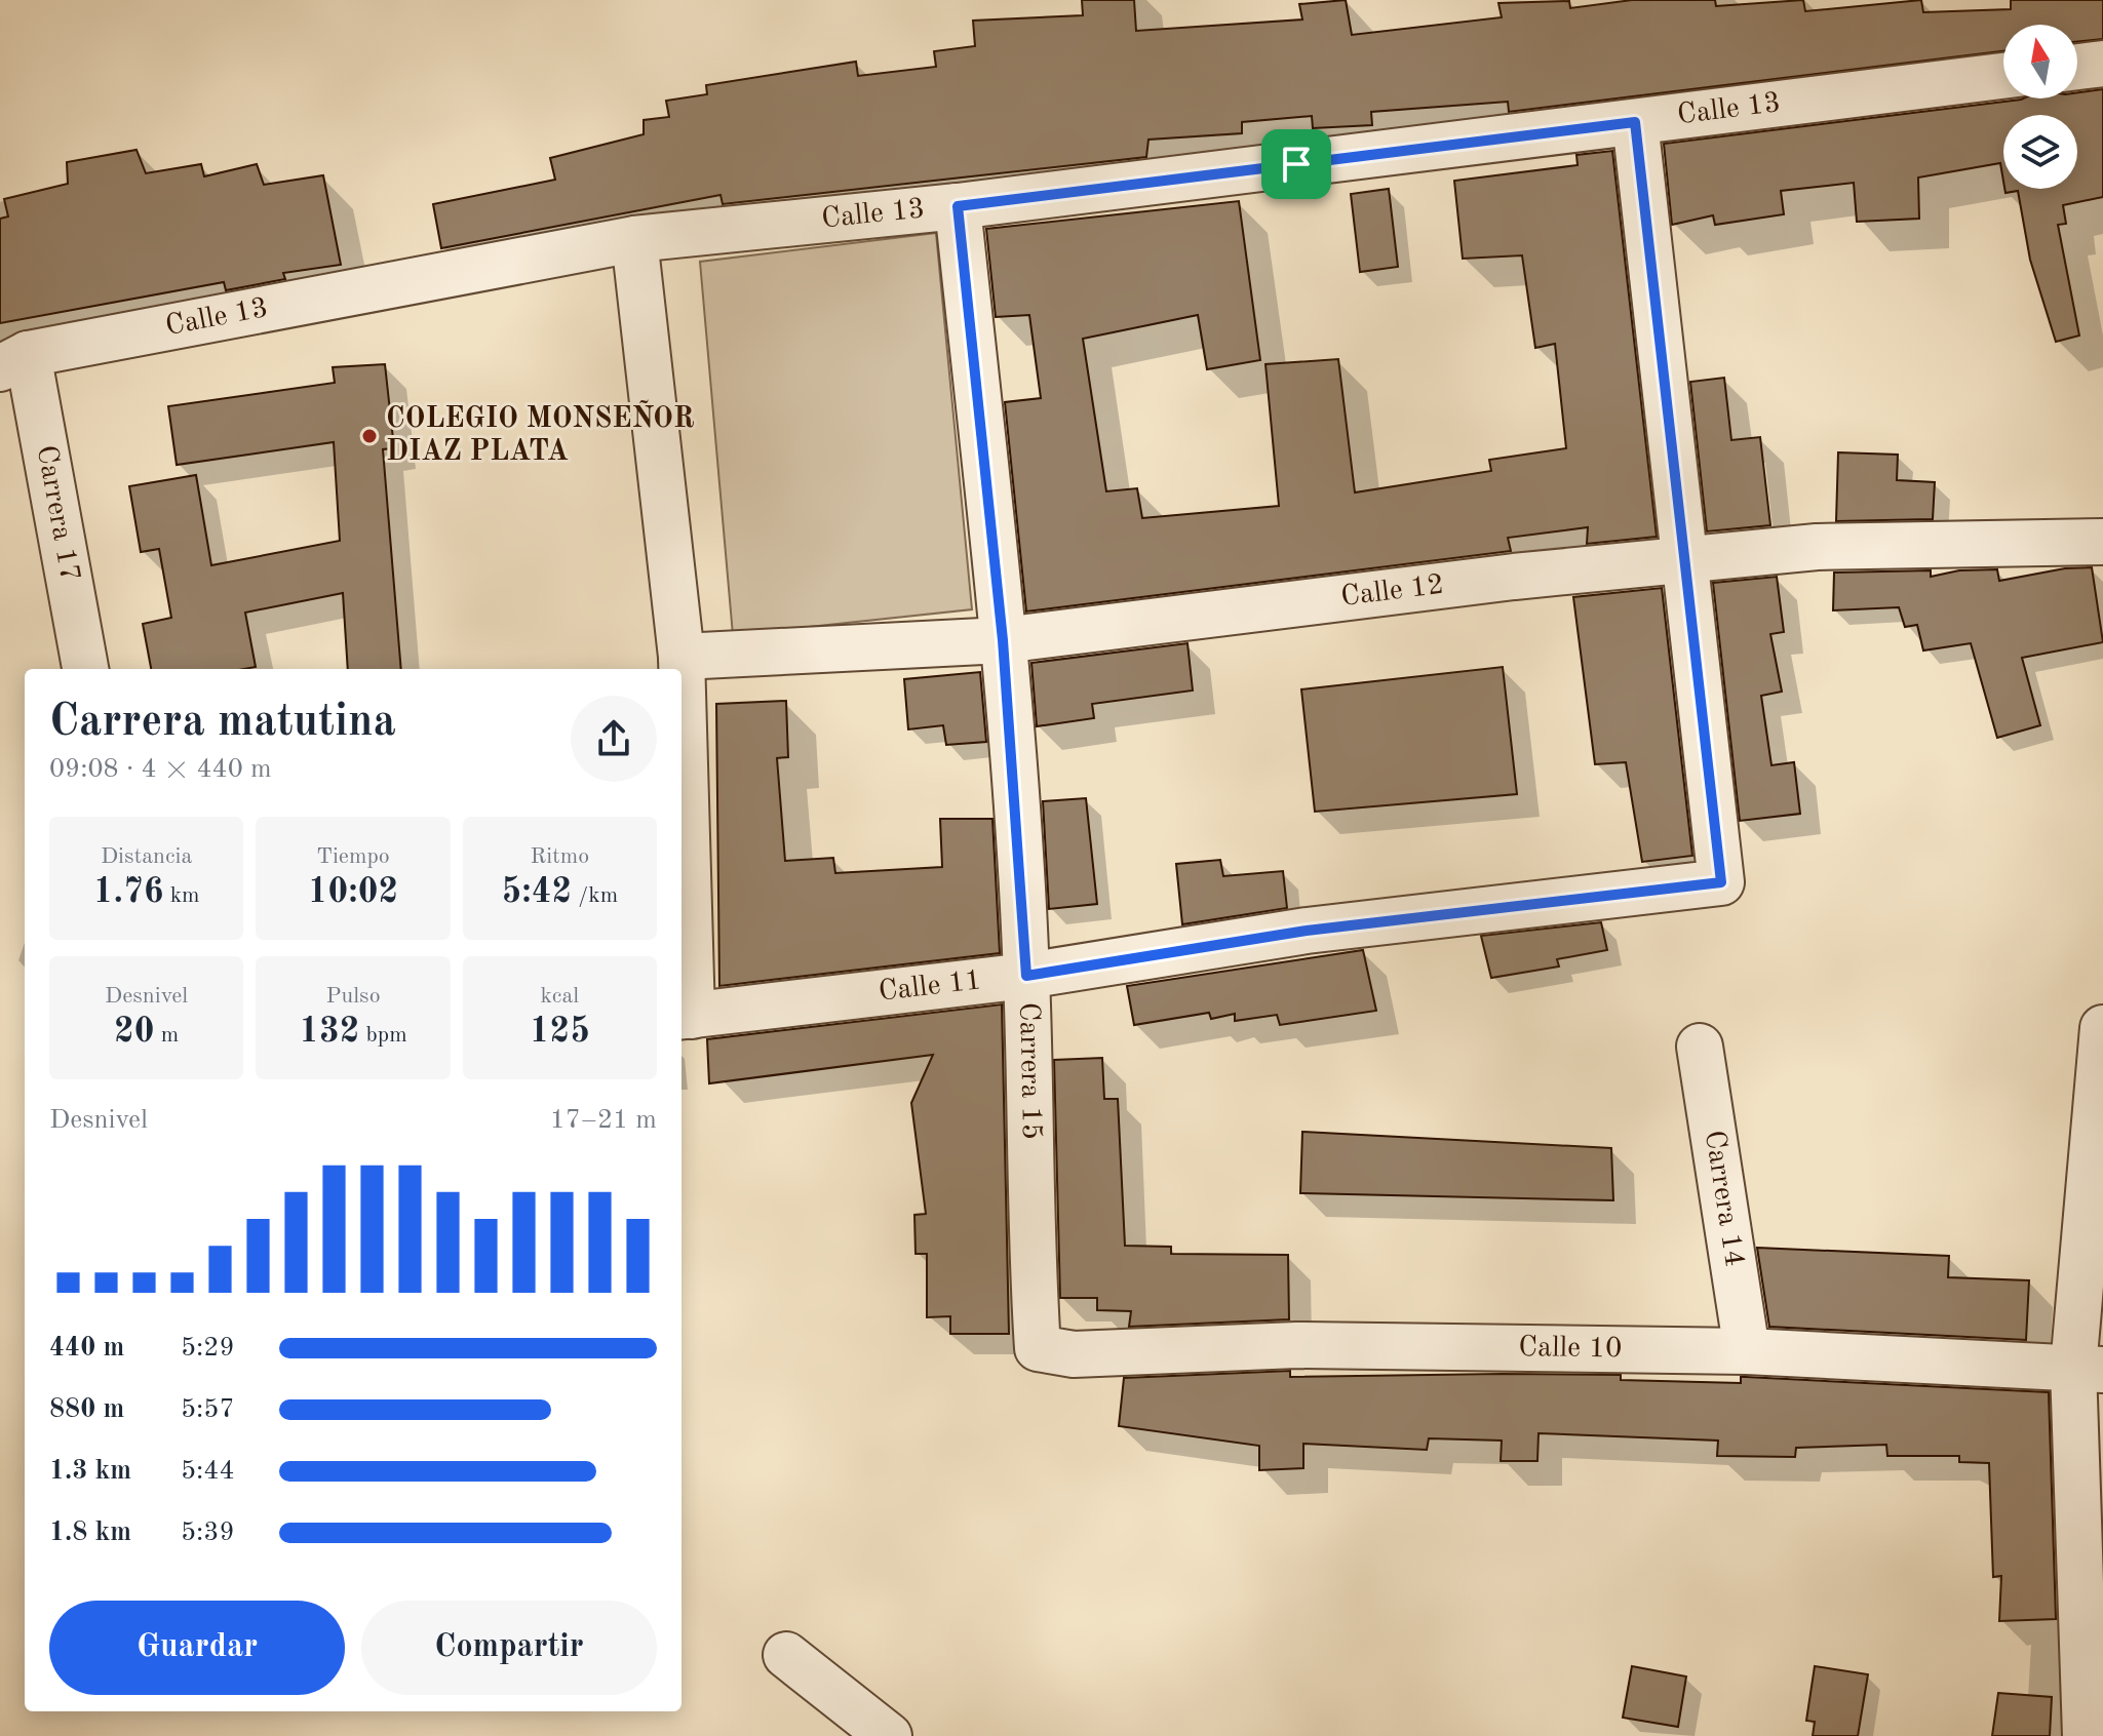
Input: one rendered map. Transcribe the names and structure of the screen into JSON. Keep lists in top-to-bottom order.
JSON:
{
  "streets": {
    "street": [
      "Calle 13",
      "Carrera 17",
      "Calle 12",
      "Calle 11",
      "Carrera 15",
      "Carrera 14",
      "Calle 10"
    ]
  },
  "crossings": [
    ["Calle 13", "Carrera 17"],
    ["Calle 13", "Carrera 15"],
    ["Calle 12", "Calle 11"],
    ["Calle 12", "Carrera 15"],
    ["Calle 11", "Carrera 15"],
    ["Carrera 15", "Calle 10"],
    ["Carrera 14", "Calle 10"]
  ],
  "places": ["COLEGIO MONSEÑOR DIAZ PLATA"],
  "north": "top",
  "page": {
    "heading": ["Carrera matutina", "09:08 · 4 × 440 m"],
    "stats": [
      ["Distancia", "1.76 km"],
      ["Tiempo", "10:02"],
      ["Ritmo", "5:42 /km"],
      ["Desnivel", "20 m"],
      ["Pulso", "132 bpm"],
      ["kcal", "125"]
    ],
    "chart": ["Desnivel", "17–21 m"],
    "list": [
      {
        "name": "440 m",
        "note": "5:29"
      },
      {
        "name": "880 m",
        "note": "5:57"
      },
      {
        "name": "1.3 km",
        "note": "5:44"
      },
      {
        "name": "1.8 km",
        "note": "5:39"
      }
    ],
    "buttons": ["Guardar", "Compartir"]
  }
}
